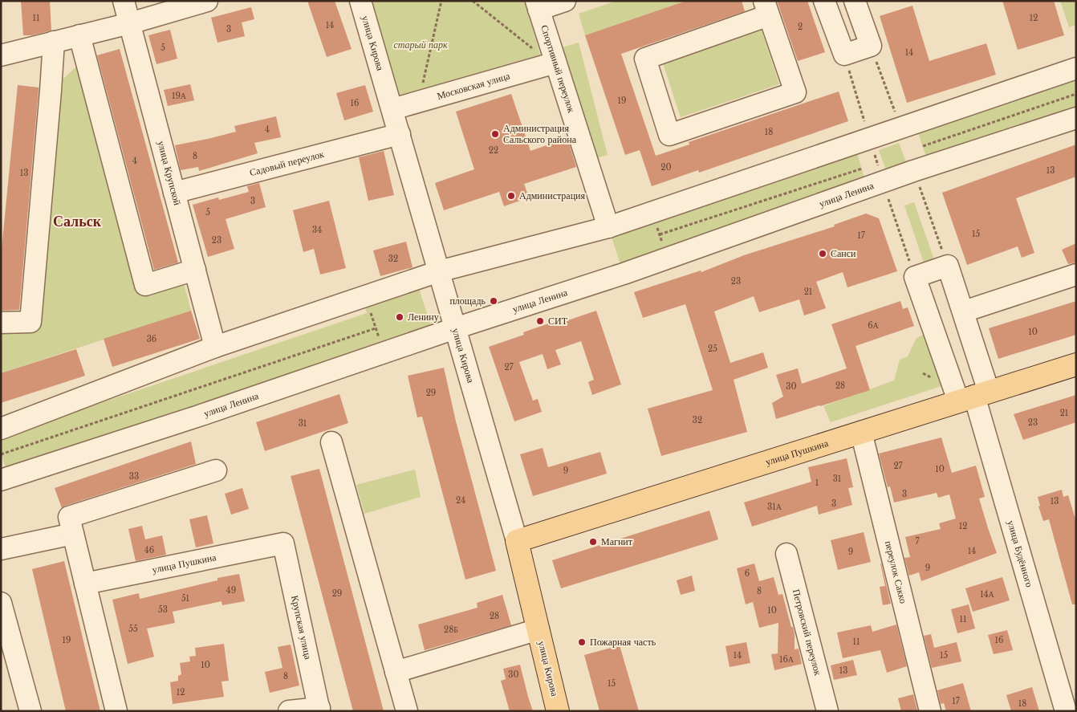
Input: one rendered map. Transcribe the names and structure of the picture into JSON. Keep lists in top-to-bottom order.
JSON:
{
  "streets": {
    "main road": ["улица Кирова", "улица Пушкина"],
    "street": [
      "Спортивный переулок",
      "Московская улица",
      "Садовый переулок",
      "улица Крупской",
      "улица Ленина",
      "улица Будённого",
      "переулок Сакко",
      "Крупская улица",
      "Петровский переулок"
    ]
  },
  "crossings": [
    ["улица Кирова", "Московская улица"],
    ["улица Кирова", "Садовый переулок"],
    ["улица Кирова", "улица Ленина"],
    ["улица Кирова", "улица Пушкина"],
    ["Спортивный переулок", "Московская улица"],
    ["Садовый переулок", "улица Крупской"],
    ["улица Пушкина", "улица Будённого"],
    ["улица Пушкина", "переулок Сакко"],
    ["улица Пушкина", "Крупская улица"]
  ],
  "districts": ["Сальск"],
  "parks": ["старый парк"],
  "places": [
    "Администрация Сальского района",
    "Администрация",
    "Санси",
    "площадь",
    "Ленину",
    "СИТ",
    "Магнит",
    "Пожарная часть"
  ],
  "house_numbers": [
    "11",
    "12",
    "14",
    "2",
    "3",
    "5",
    "14",
    "19А",
    "19",
    "16",
    "4",
    "18",
    "22",
    "8",
    "4",
    "20",
    "13",
    "13",
    "3",
    "5",
    "34",
    "15",
    "17",
    "23",
    "32",
    "23",
    "21",
    "6А",
    "10",
    "36",
    "25",
    "27",
    "28",
    "30",
    "29",
    "21",
    "32",
    "23",
    "31",
    "27",
    "10",
    "9",
    "33",
    "31",
    "1",
    "3",
    "24",
    "13",
    "3",
    "31А",
    "12",
    "7",
    "46",
    "14",
    "9",
    "9",
    "6",
    "49",
    "8",
    "29",
    "14А",
    "51",
    "53",
    "10",
    "28",
    "11",
    "55",
    "28Б",
    "19",
    "16",
    "11",
    "14",
    "15",
    "16А",
    "10",
    "13",
    "30",
    "8",
    "15",
    "12",
    "17",
    "18"
  ]
}
